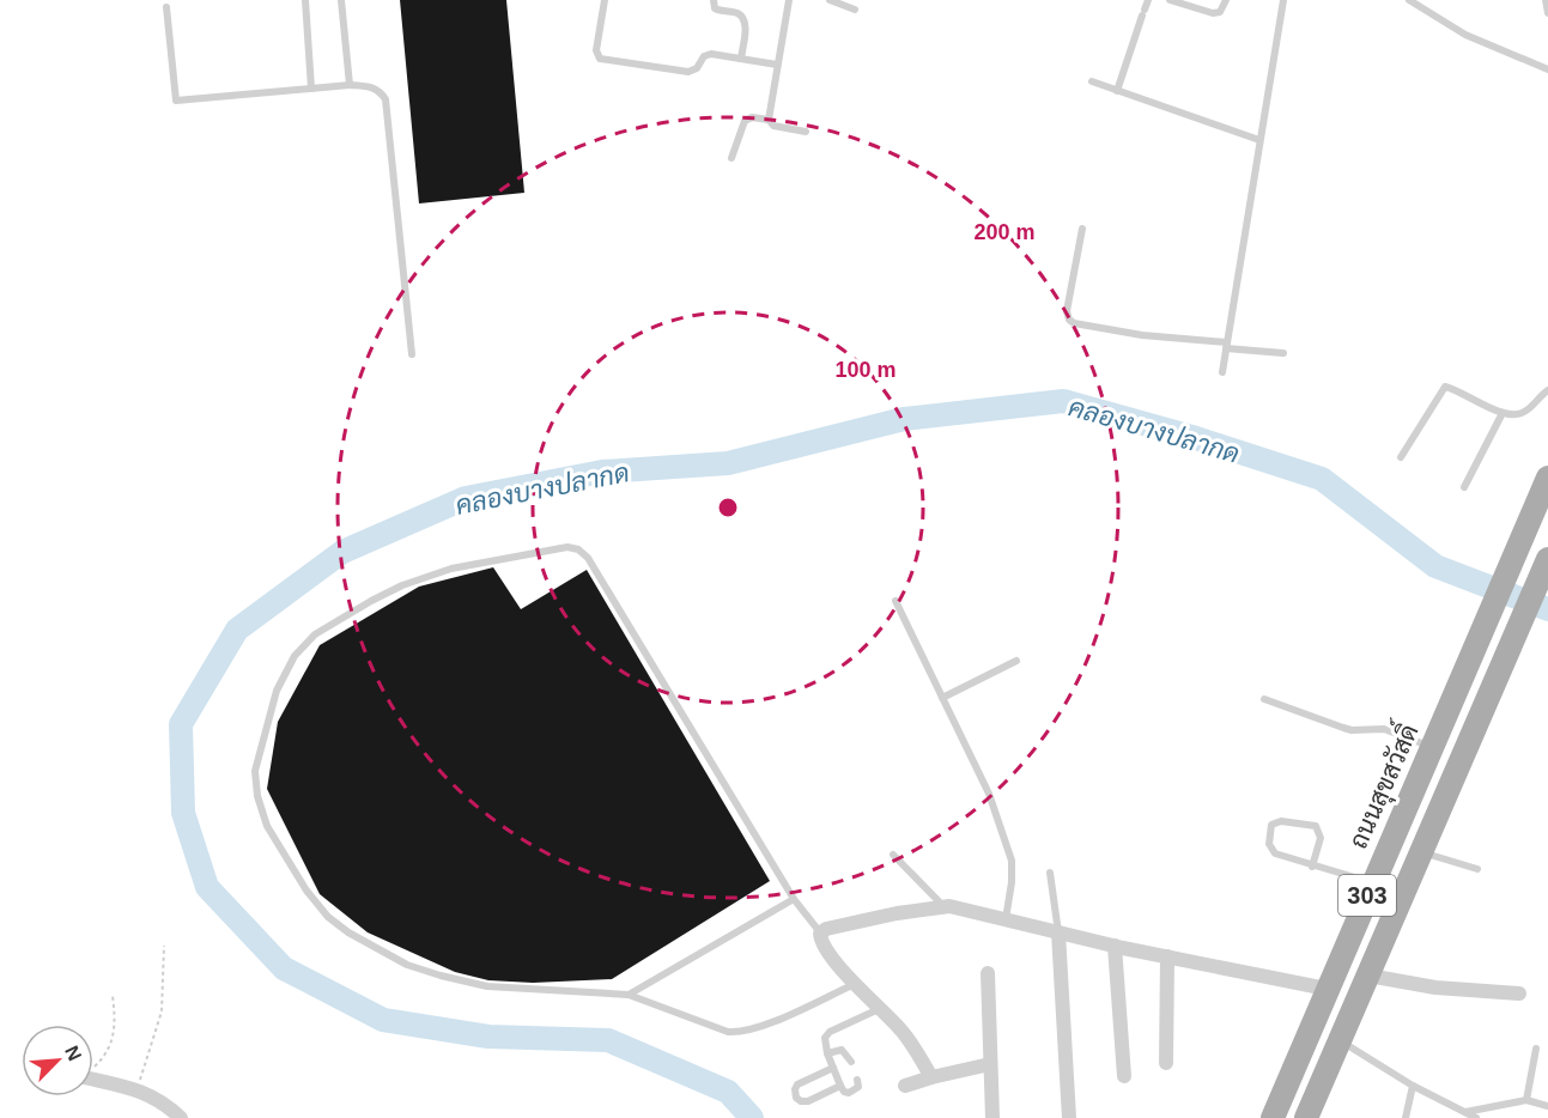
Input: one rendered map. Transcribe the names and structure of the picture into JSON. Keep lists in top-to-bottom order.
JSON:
{
  "streets": {
    "main road": ["ถนนสุขสวัสดิ์", "303"]
  },
  "water": ["คลองบางปลากด"],
  "north": "top right",
  "rings": ["200 m", "100 m"]
}
